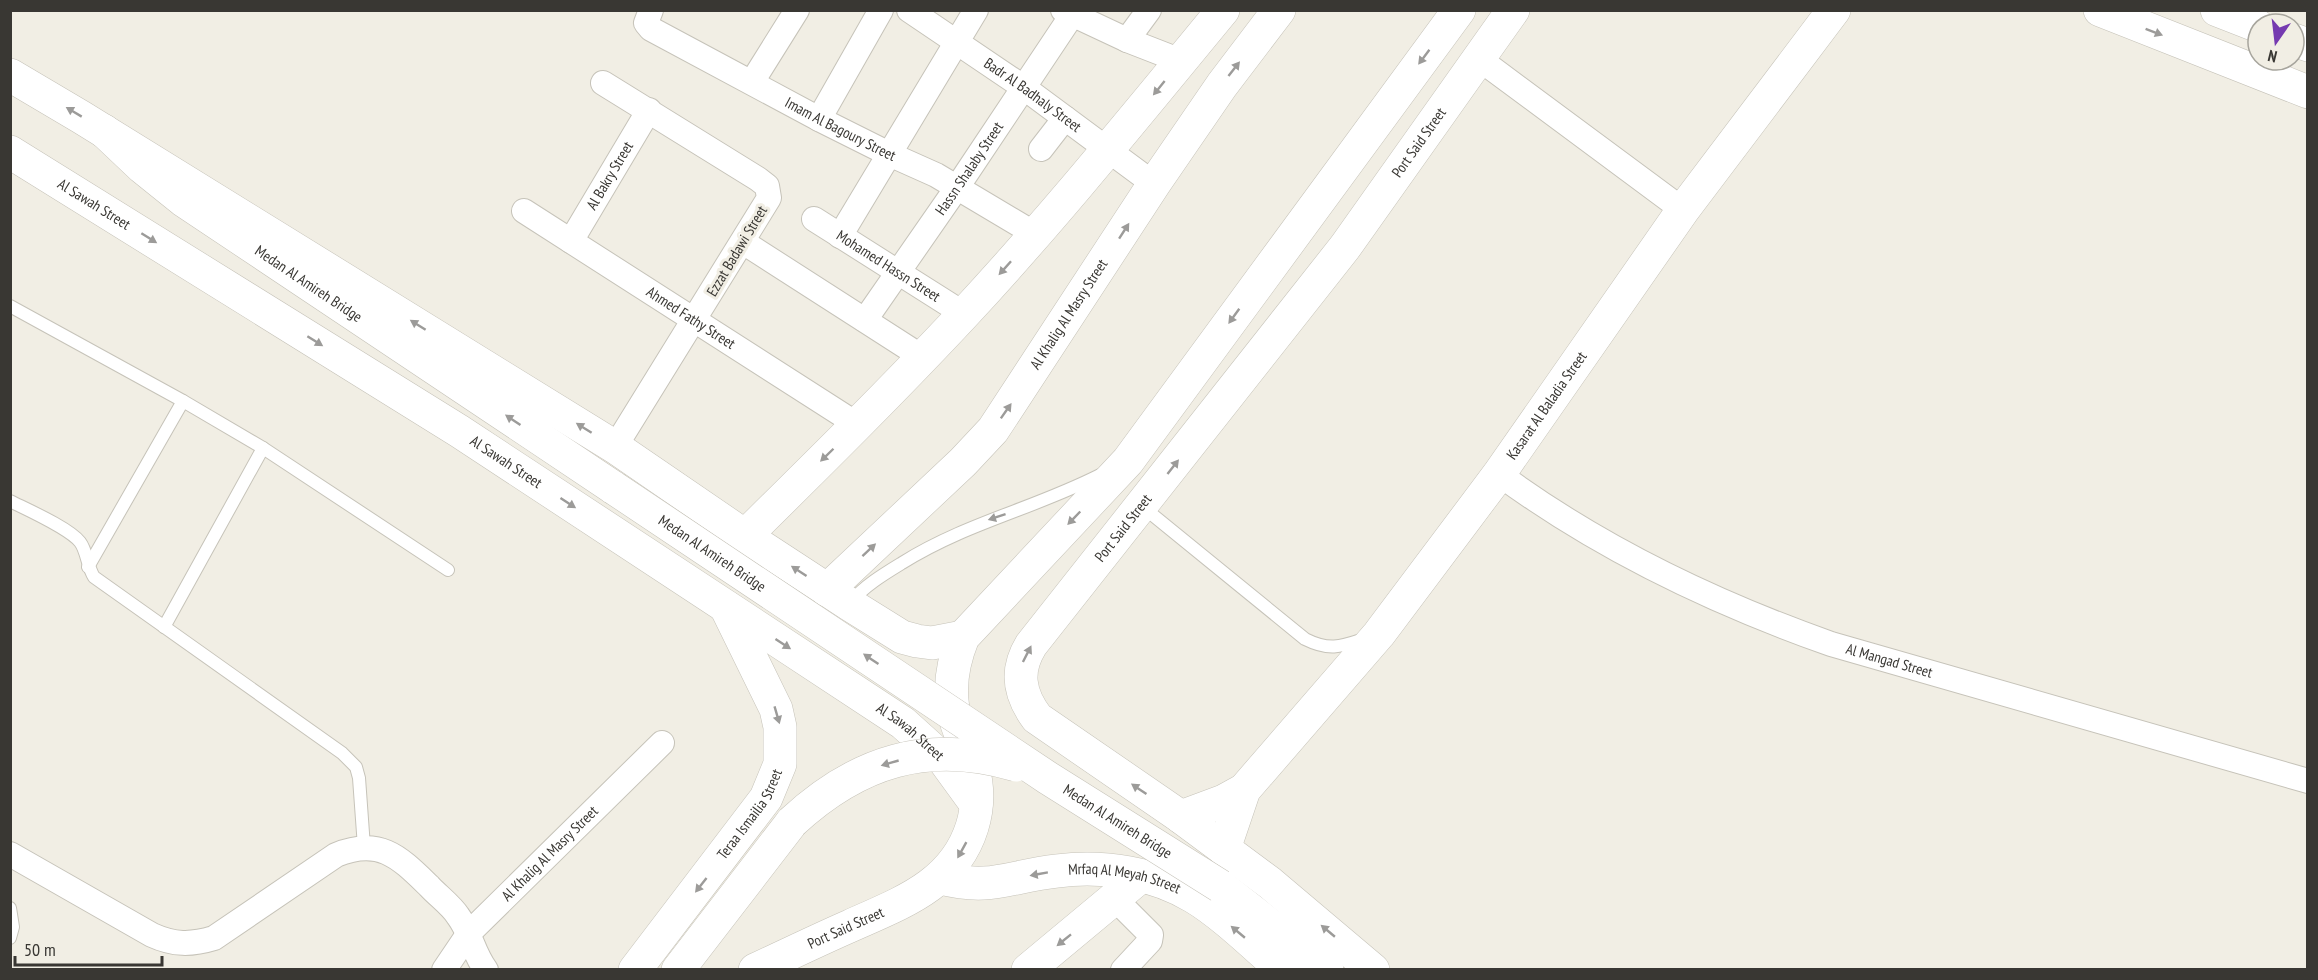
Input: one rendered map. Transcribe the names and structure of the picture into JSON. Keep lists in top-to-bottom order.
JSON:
{
  "streets": {
    "main road": [
      "Port Said Street",
      "Al Sawah Street",
      "Medan Al Amireh Bridge",
      "Al Khalig Al Masry Street",
      "Kasarat Al Baladia Street",
      "Teraa Ismailia Street",
      "Mrfaq Al Meyah Street"
    ],
    "street": [
      "Badr Al Badhaly Street",
      "Imam Al Bagoury Street",
      "Hassn Shalaby Street",
      "Al Bakry Street",
      "Ezzat Badawi Street",
      "Mohamed Hassn Street",
      "Ahmed Fathy Street",
      "Al Mangad Street"
    ]
  },
  "crossings": [
    ["Badr Al Badhaly Street", "Hassn Shalaby Street"],
    ["Badr Al Badhaly Street", "Al Khalig Al Masry Street"],
    ["Imam Al Bagoury Street", "Hassn Shalaby Street"],
    ["Port Said Street", "Al Sawah Street"],
    ["Port Said Street", "Al Khalig Al Masry Street"],
    ["Port Said Street", "Kasarat Al Baladia Street"],
    ["Port Said Street", "Mrfaq Al Meyah Street"],
    ["Hassn Shalaby Street", "Mohamed Hassn Street"],
    ["Al Bakry Street", "Ezzat Badawi Street"],
    ["Al Bakry Street", "Ahmed Fathy Street"],
    ["Al Sawah Street", "Teraa Ismailia Street"],
    ["Ezzat Badawi Street", "Ahmed Fathy Street"],
    ["Kasarat Al Baladia Street", "Al Mangad Street"]
  ],
  "one_way": ["Teraa Ismailia Street", "Mrfaq Al Meyah Street"],
  "scale_bar": "50 m",
  "north": "bottom"
}
